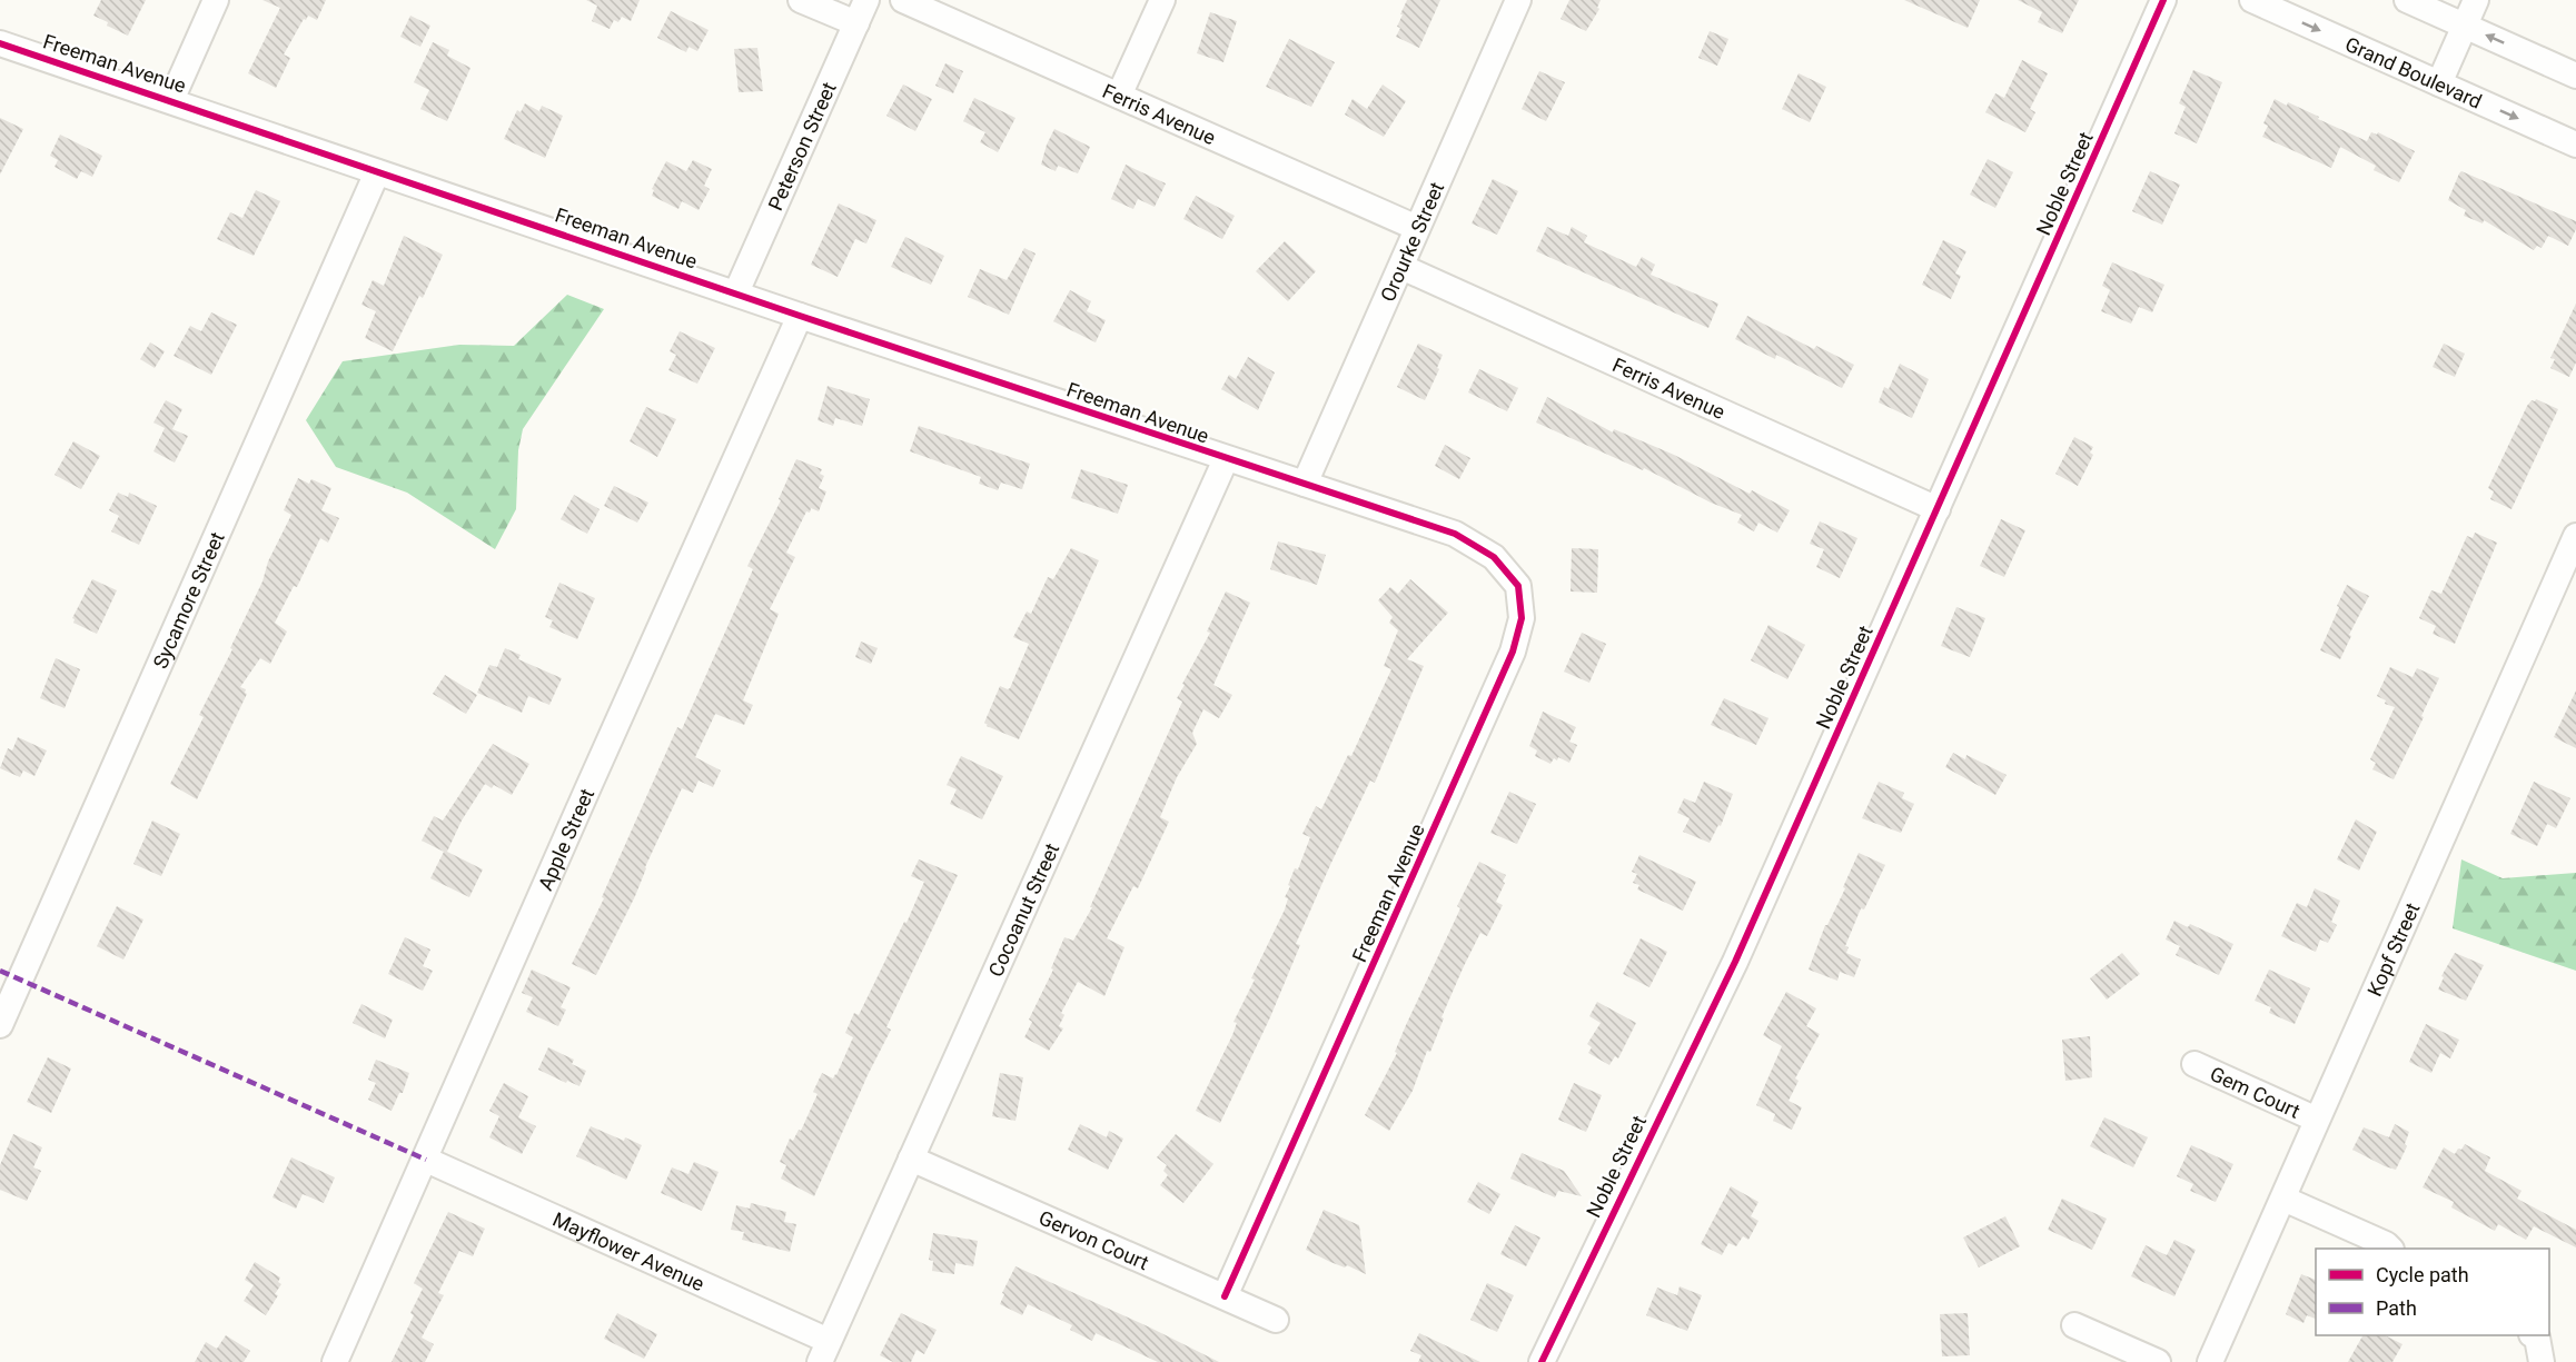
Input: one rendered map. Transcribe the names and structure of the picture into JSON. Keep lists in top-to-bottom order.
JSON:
{
  "streets": {
    "street": [
      "Freeman Avenue",
      "Grand Boulevard",
      "Ferris Avenue",
      "Peterson Street",
      "Noble Street",
      "Orourke Street",
      "Sycamore Street",
      "Apple Street",
      "Cocoanut Street",
      "Kopf Street",
      "Gem Court",
      "Gervon Court",
      "Mayflower Avenue"
    ]
  },
  "crossings": [
    ["Freeman Avenue", "Peterson Street"],
    ["Freeman Avenue", "Orourke Street"],
    ["Freeman Avenue", "Sycamore Street"],
    ["Freeman Avenue", "Apple Street"],
    ["Freeman Avenue", "Cocoanut Street"],
    ["Freeman Avenue", "Gervon Court"],
    ["Ferris Avenue", "Noble Street"],
    ["Ferris Avenue", "Orourke Street"],
    ["Apple Street", "Mayflower Avenue"],
    ["Cocoanut Street", "Gervon Court"],
    ["Cocoanut Street", "Mayflower Avenue"],
    ["Kopf Street", "Gem Court"]
  ],
  "legend": ["Cycle path", "Path"]
}
